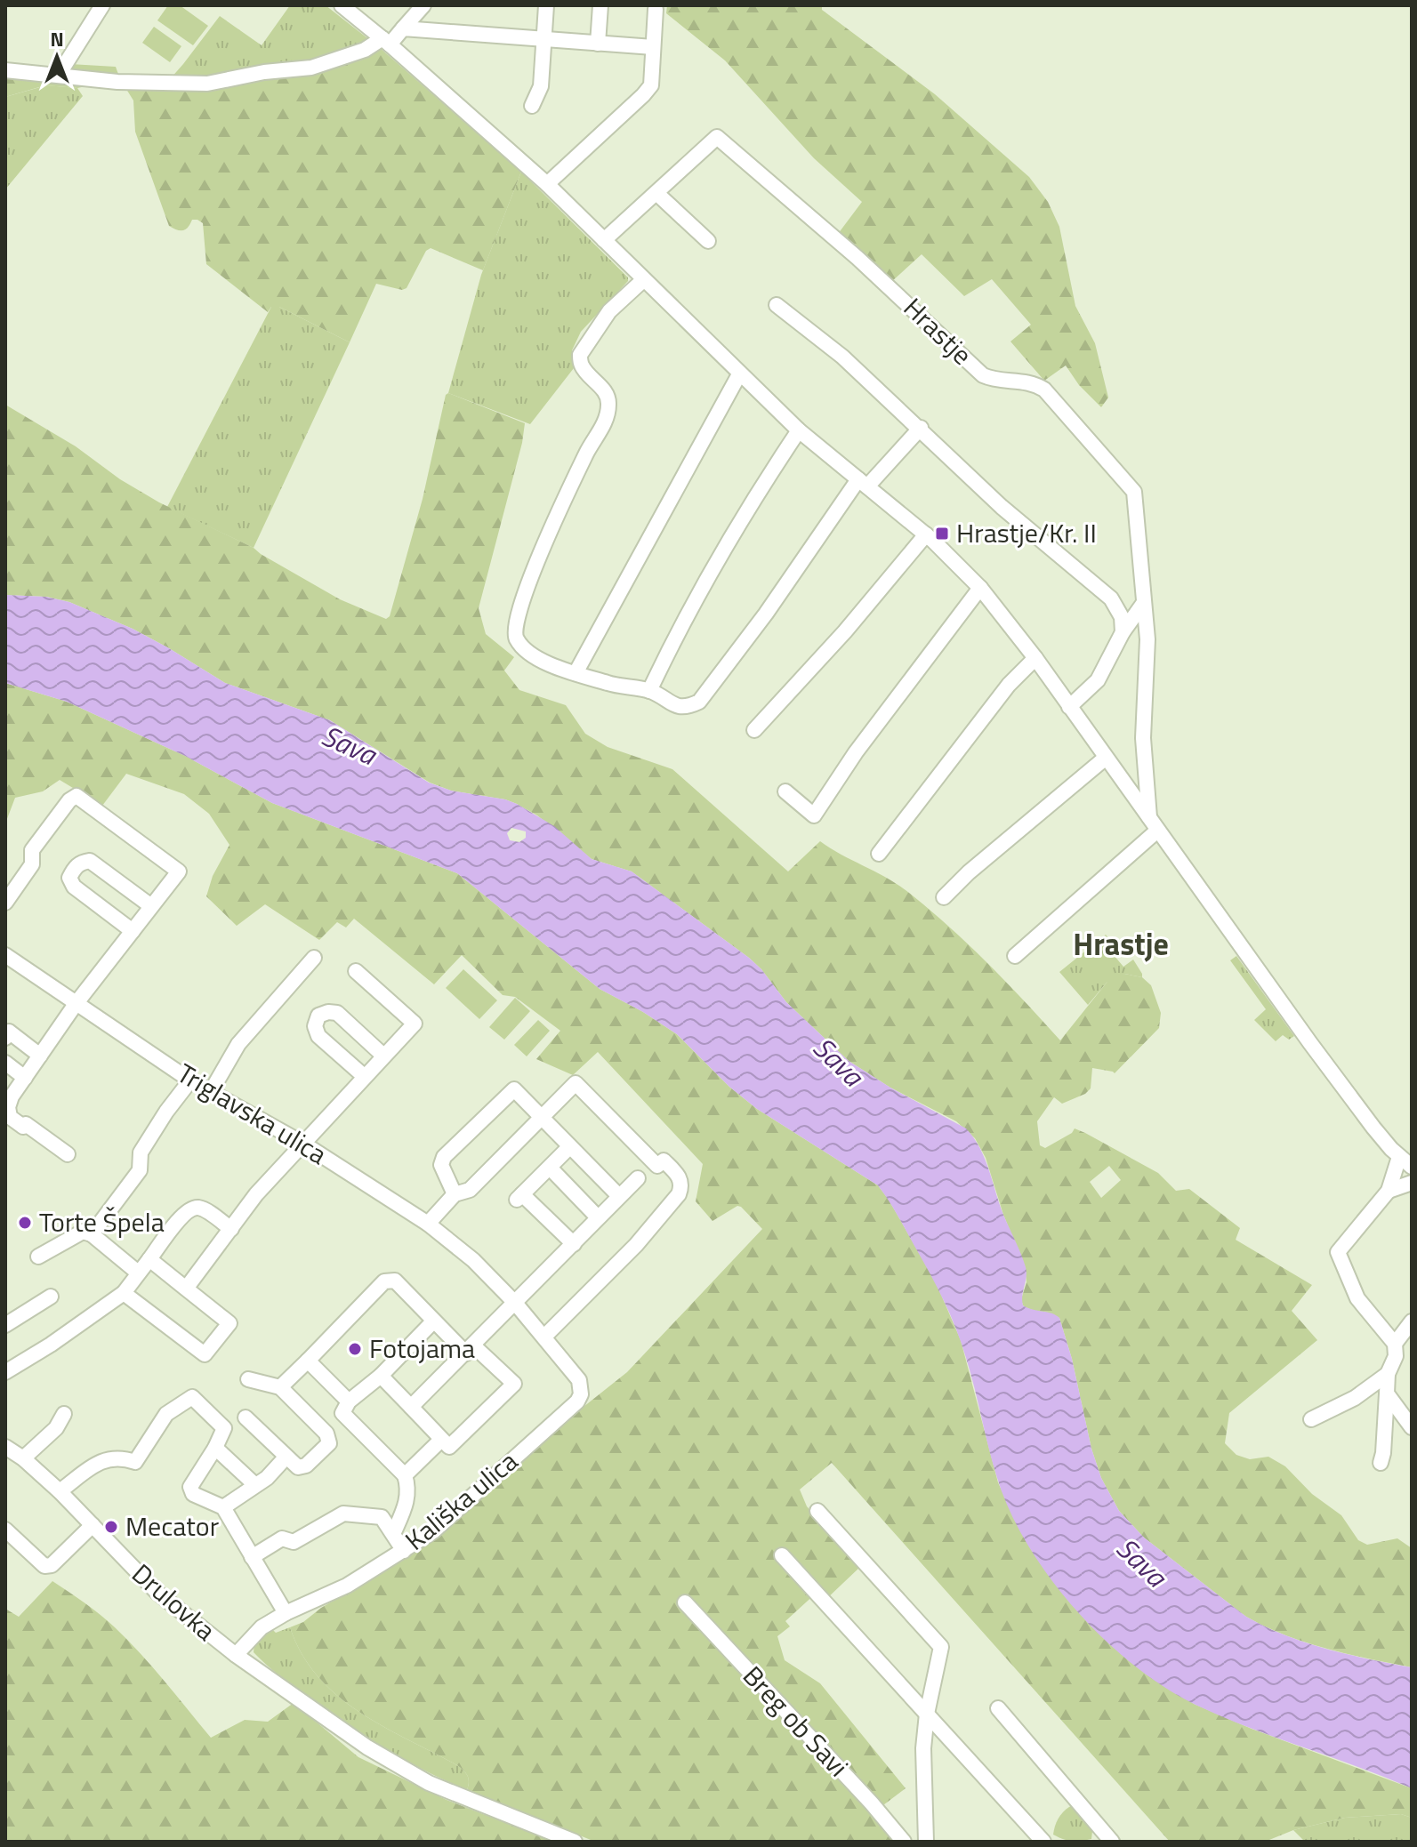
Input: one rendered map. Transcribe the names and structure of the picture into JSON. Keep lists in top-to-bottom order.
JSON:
{
  "streets": {
    "street": [
      "Hrastje",
      "Triglavska ulica",
      "Kališka ulica",
      "Drulovka",
      "Breg ob Savi"
    ]
  },
  "crossings": [
    ["Triglavska ulica", "Kališka ulica"],
    ["Kališka ulica", "Drulovka"]
  ],
  "districts": ["Hrastje"],
  "water": ["Sava"],
  "places": {
    "transit": ["Hrastje/Kr. II"],
    "other": ["Torte Špela", "Fotojama", "Mecator"]
  },
  "north": "top"
}
